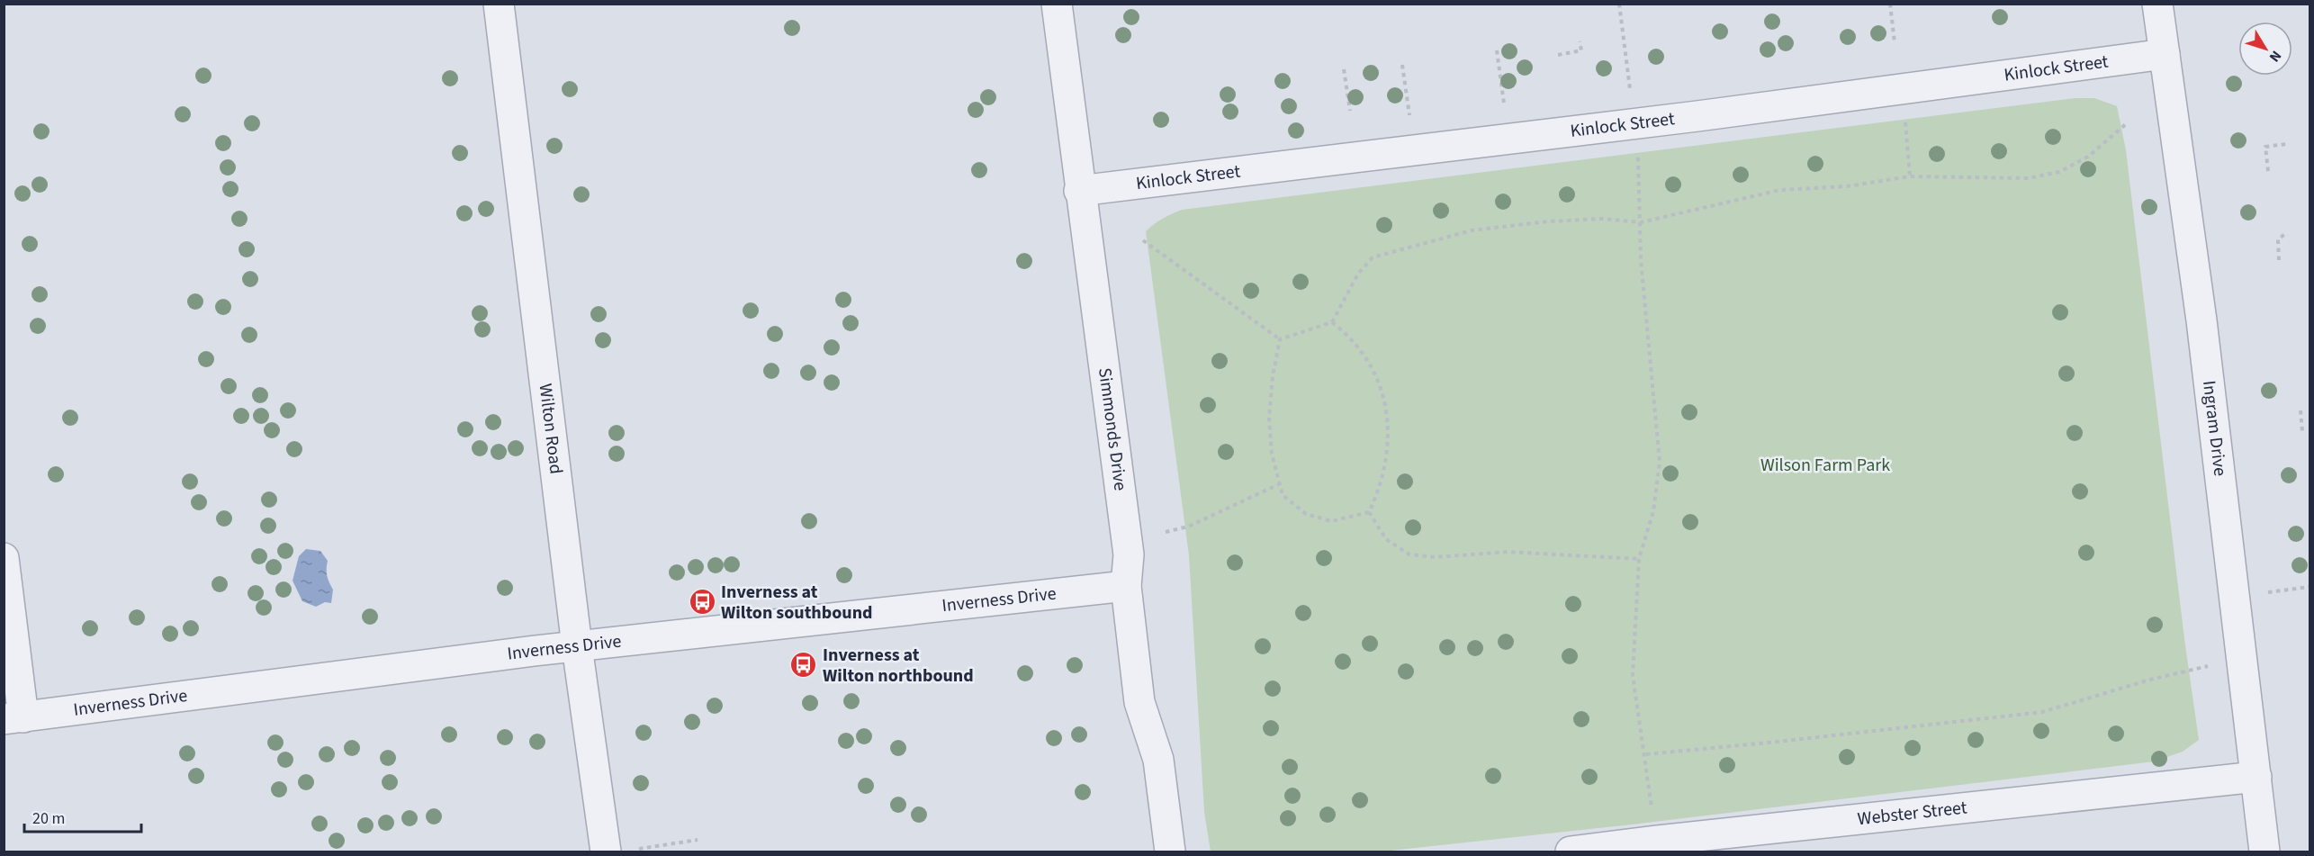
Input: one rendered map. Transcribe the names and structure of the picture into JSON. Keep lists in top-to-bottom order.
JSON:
{
  "streets": {
    "street": [
      "Kinlock Street",
      "Ingram Drive",
      "Wilton Road",
      "Simmonds Drive",
      "Inverness Drive",
      "Webster Street"
    ]
  },
  "crossings": [
    ["Kinlock Street", "Ingram Drive"],
    ["Kinlock Street", "Simmonds Drive"],
    ["Ingram Drive", "Webster Street"],
    ["Wilton Road", "Inverness Drive"],
    ["Simmonds Drive", "Inverness Drive"]
  ],
  "parks": ["Wilson Farm Park"],
  "places": {
    "bus stop": ["Inverness at Wilton southbound", "Inverness at Wilton northbound"]
  },
  "scale_bar": "20 m",
  "north": "bottom right"
}
